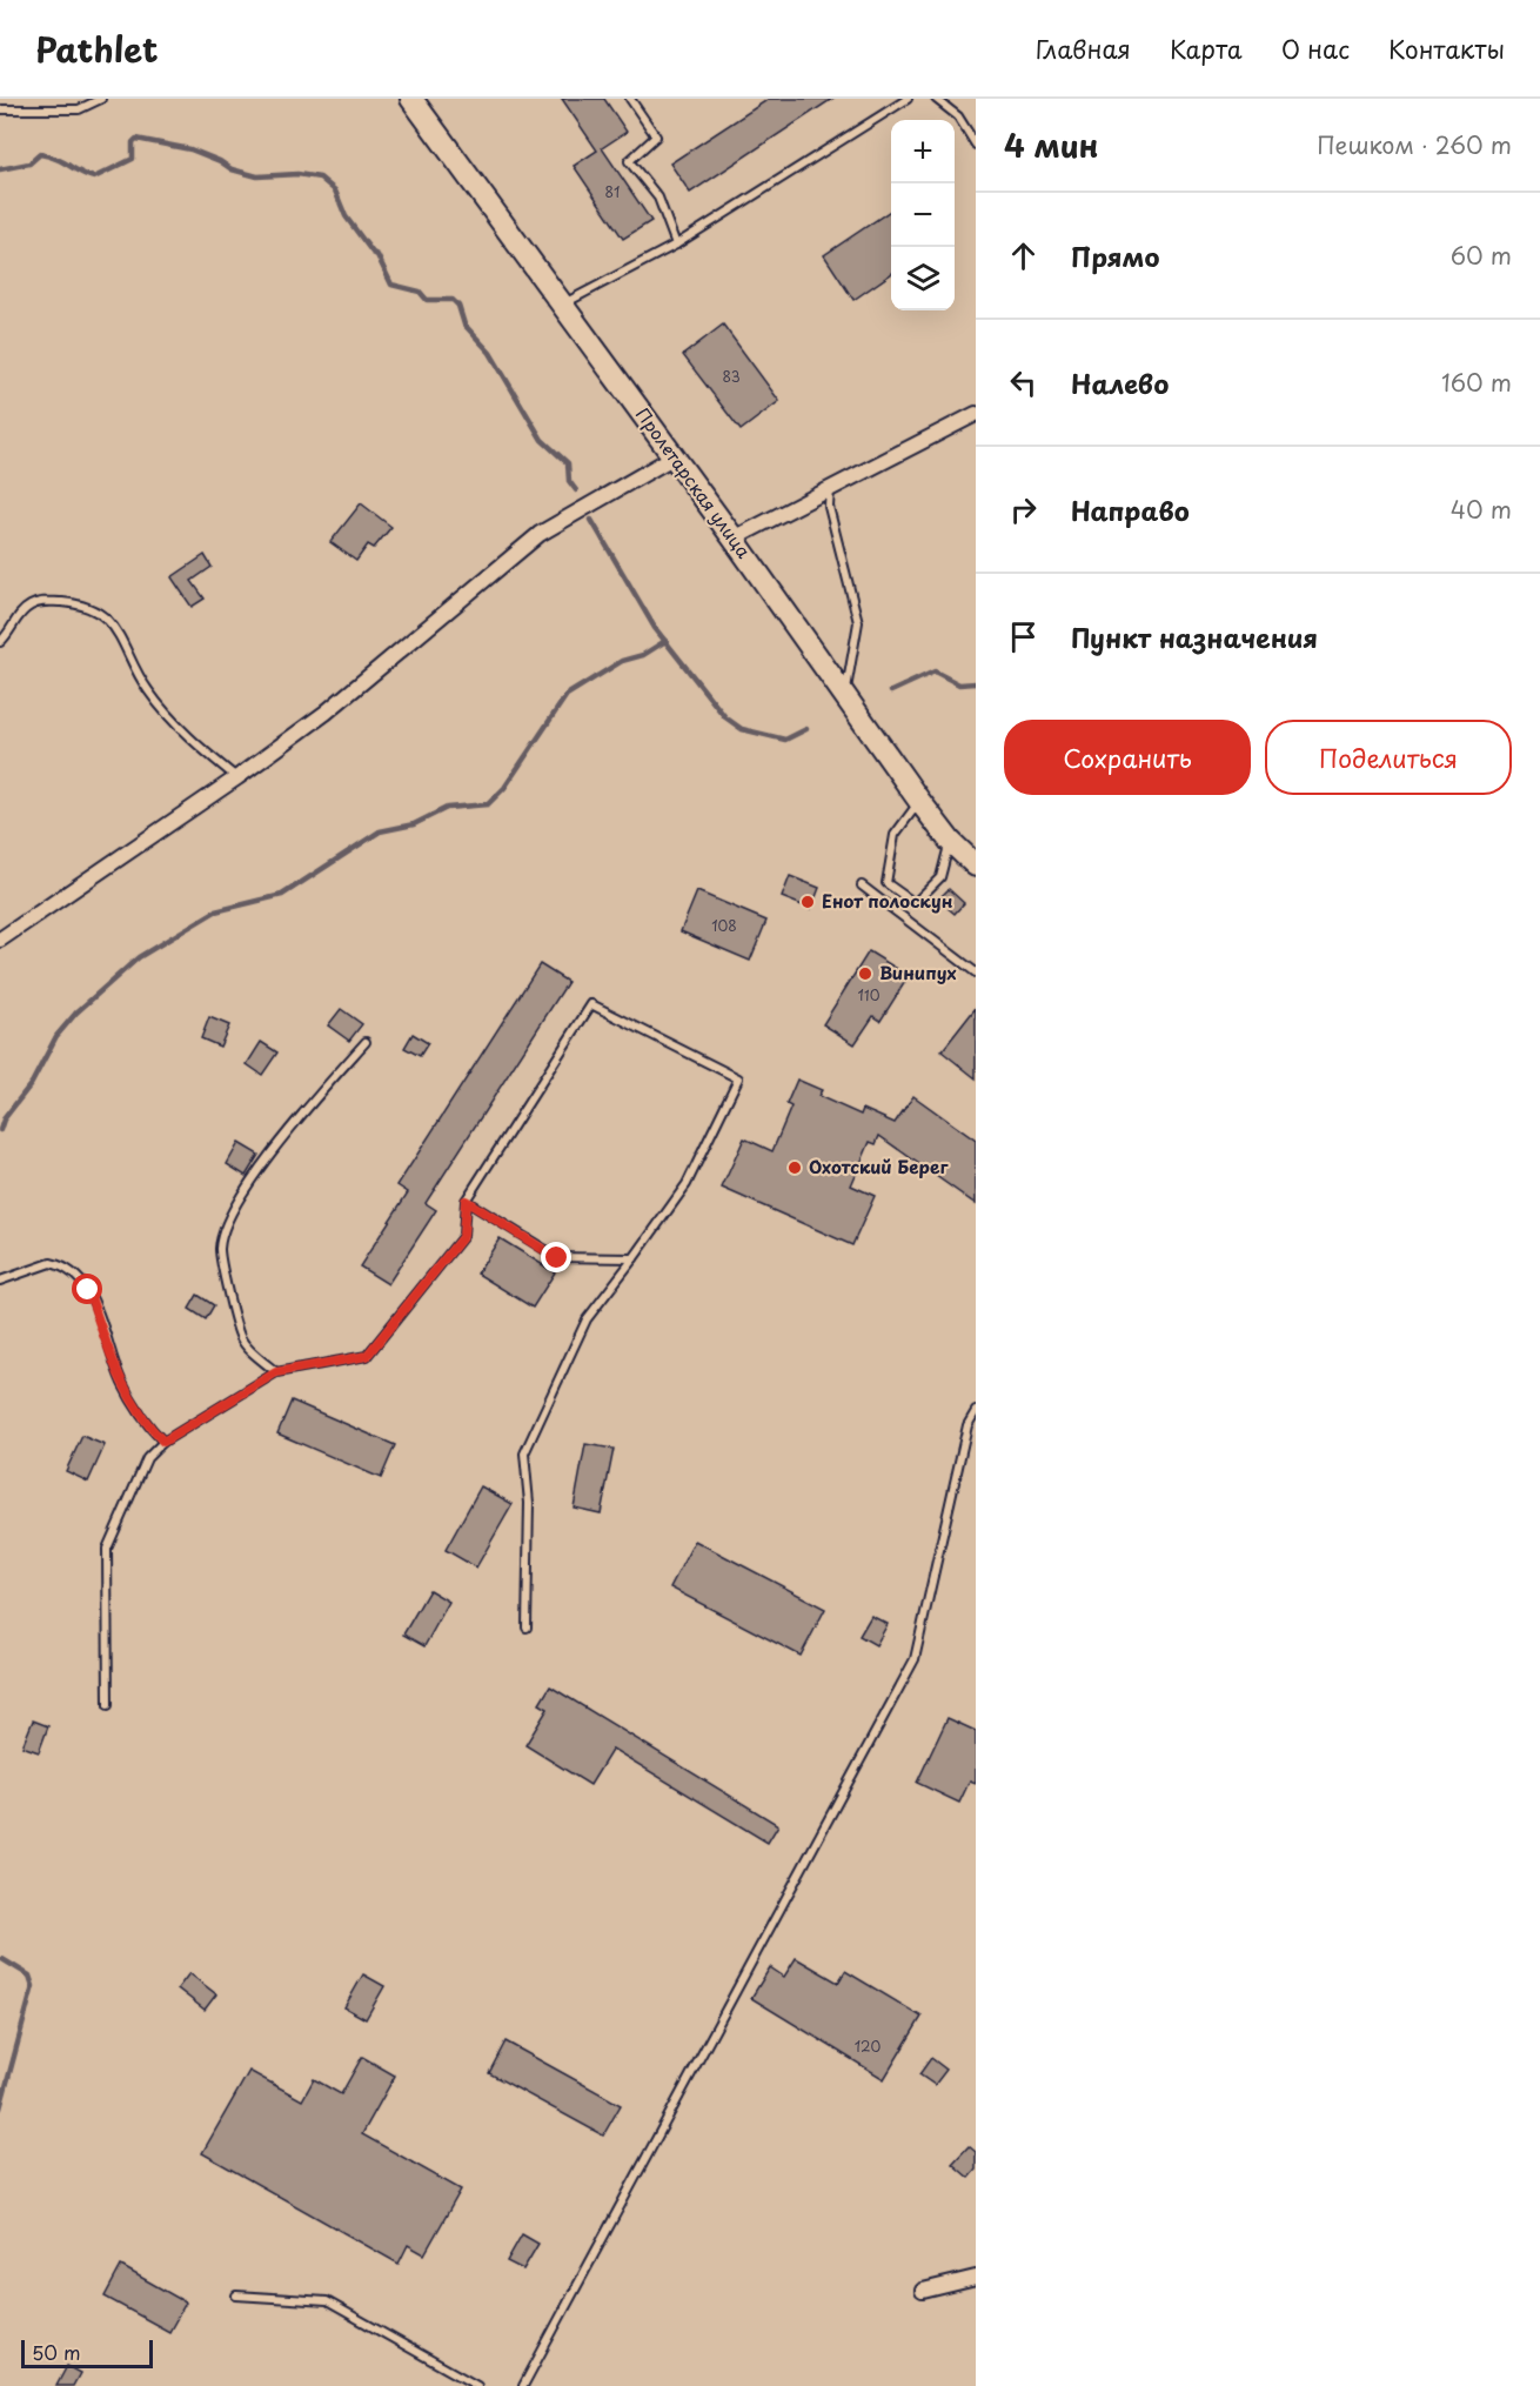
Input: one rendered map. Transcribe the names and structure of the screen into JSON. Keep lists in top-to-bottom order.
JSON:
{
  "streets": {
    "main road": ["Пролетарская улица"]
  },
  "places": ["Енот полоскун", "Винипух", "Охотский Берег"],
  "house_numbers": [
    "81",
    "83",
    "108",
    "110",
    "120"
  ],
  "scale_bar": "50 m",
  "page": {
    "header": "Pathlet",
    "nav": [
      "Главная",
      "Карта",
      "О нас",
      "Контакты"
    ],
    "heading": ["4 мин", "Пешком · 260 m"],
    "map_buttons": ["+", "−"],
    "list": [
      ["Прямо", "60 m"],
      ["Налево", "160 m"],
      ["Направо", "40 m"],
      "Пункт назначения"
    ],
    "buttons": ["Сохранить", "Поделиться"],
    "scale": "50 m"
  }
}
